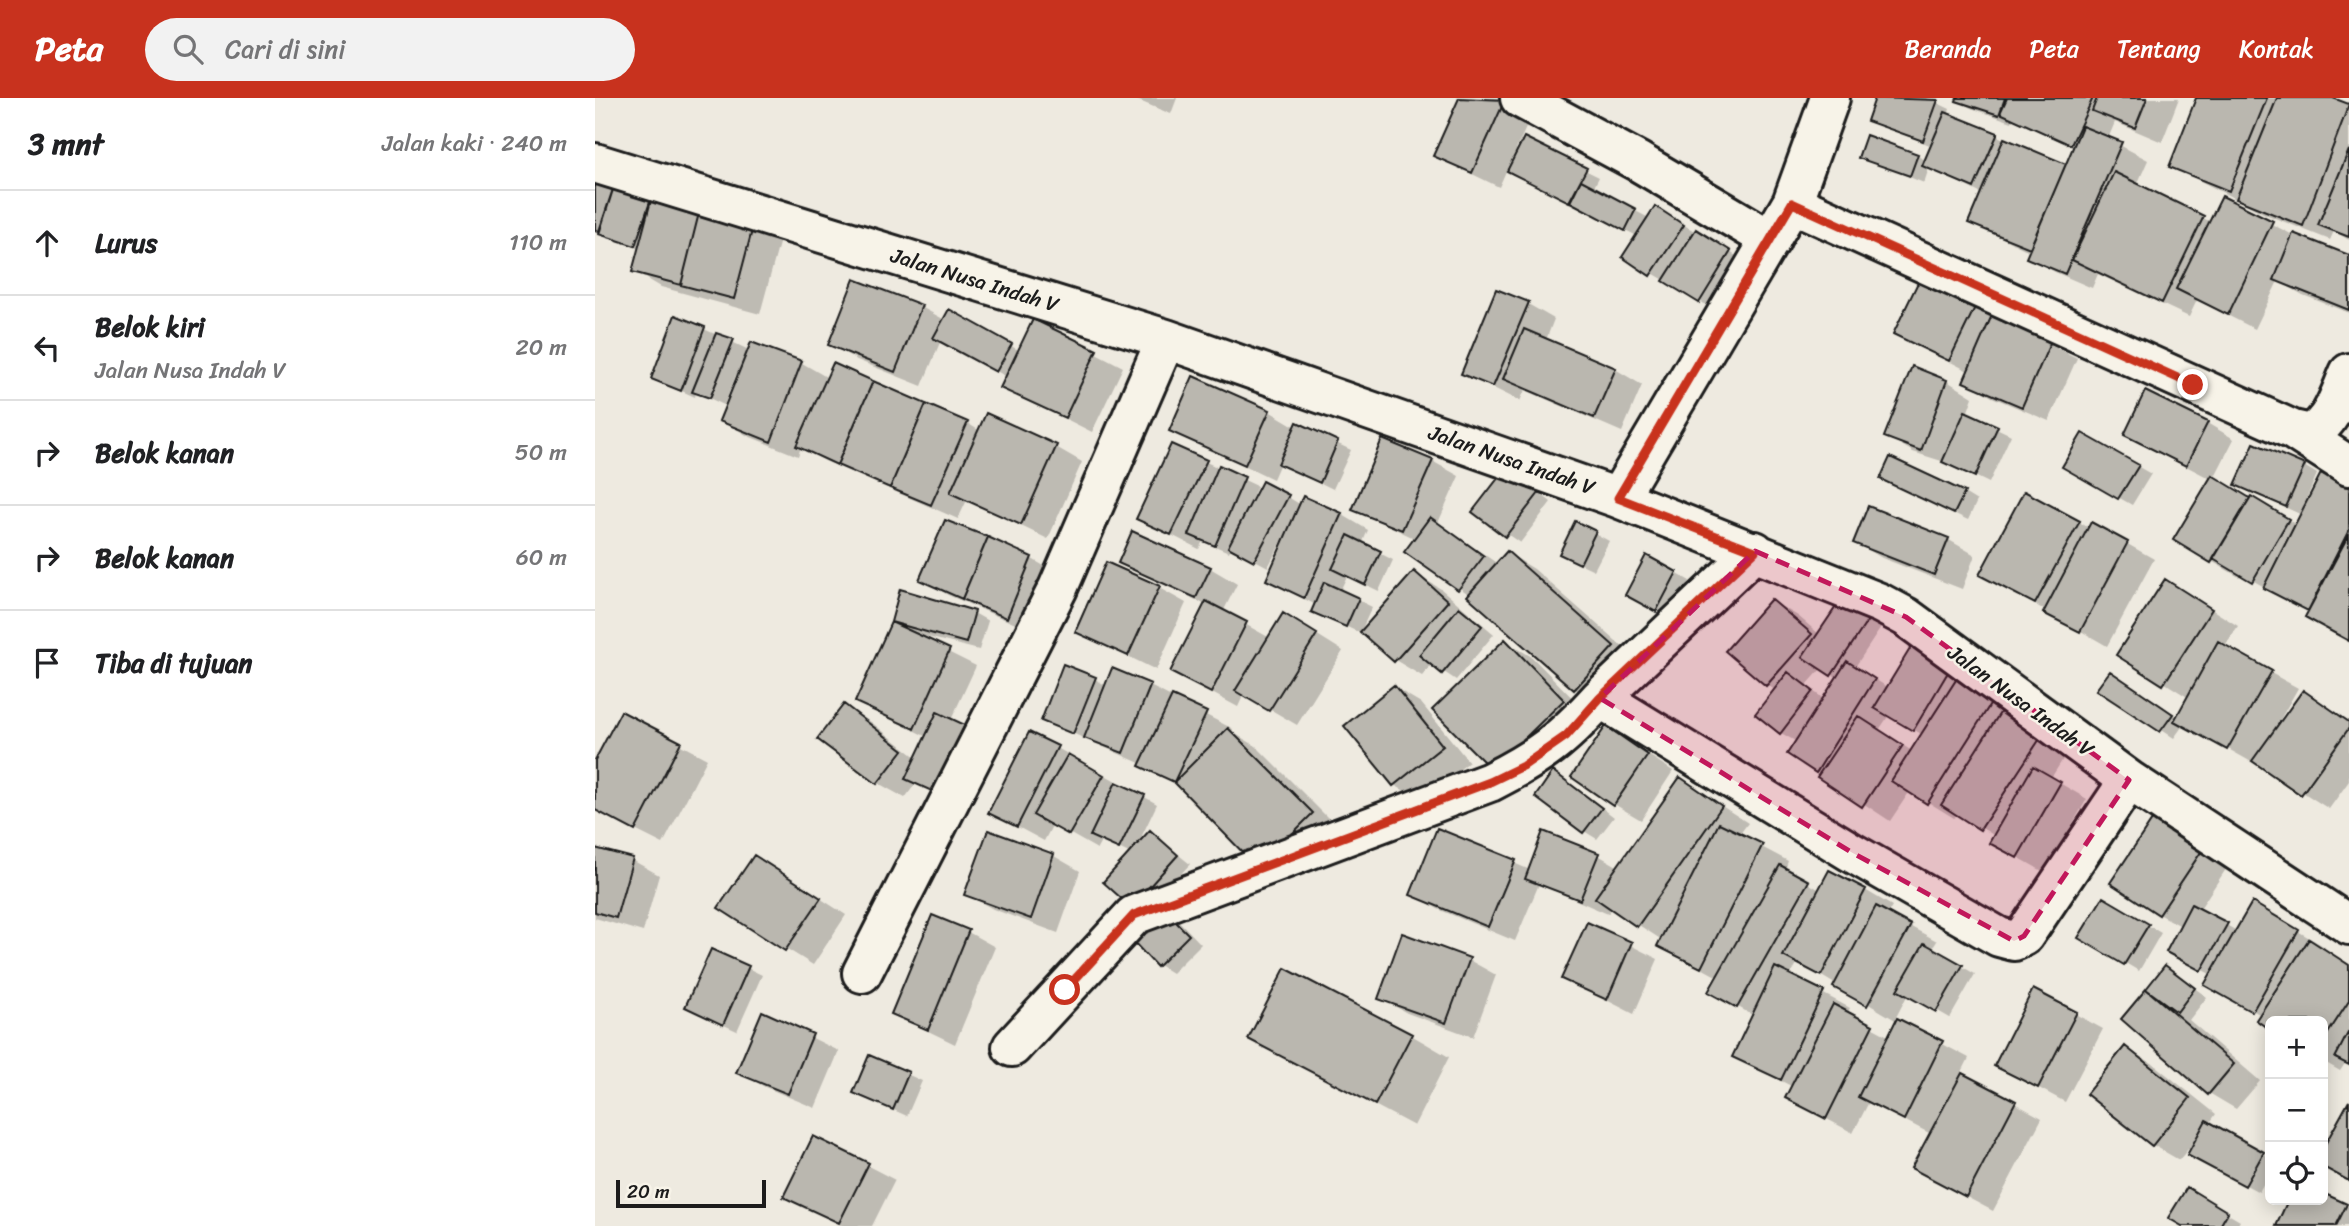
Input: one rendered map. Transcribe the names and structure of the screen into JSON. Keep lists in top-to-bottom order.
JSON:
{
  "streets": {
    "street": ["Jalan Nusa Indah V"]
  },
  "scale_bar": "20 m",
  "page": {
    "header": "Peta",
    "search": "Cari di sini",
    "nav": [
      "Beranda",
      "Peta",
      "Tentang",
      "Kontak"
    ],
    "heading": ["3 mnt", "Jalan kaki · 240 m"],
    "list": [
      ["Lurus", "110 m"],
      ["Belok kiri", "Jalan Nusa Indah V", "20 m"],
      ["Belok kanan", "50 m"],
      ["Belok kanan", "60 m"],
      "Tiba di tujuan"
    ],
    "map_buttons": ["+", "−"],
    "scale": "20 m"
  }
}
